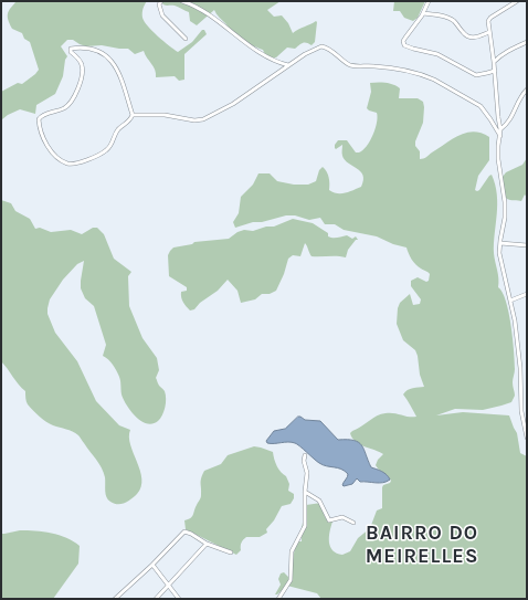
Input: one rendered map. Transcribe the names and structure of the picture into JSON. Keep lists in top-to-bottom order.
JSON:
{
  "districts": ["BAIRRO DO MEIRELLES"]
}
